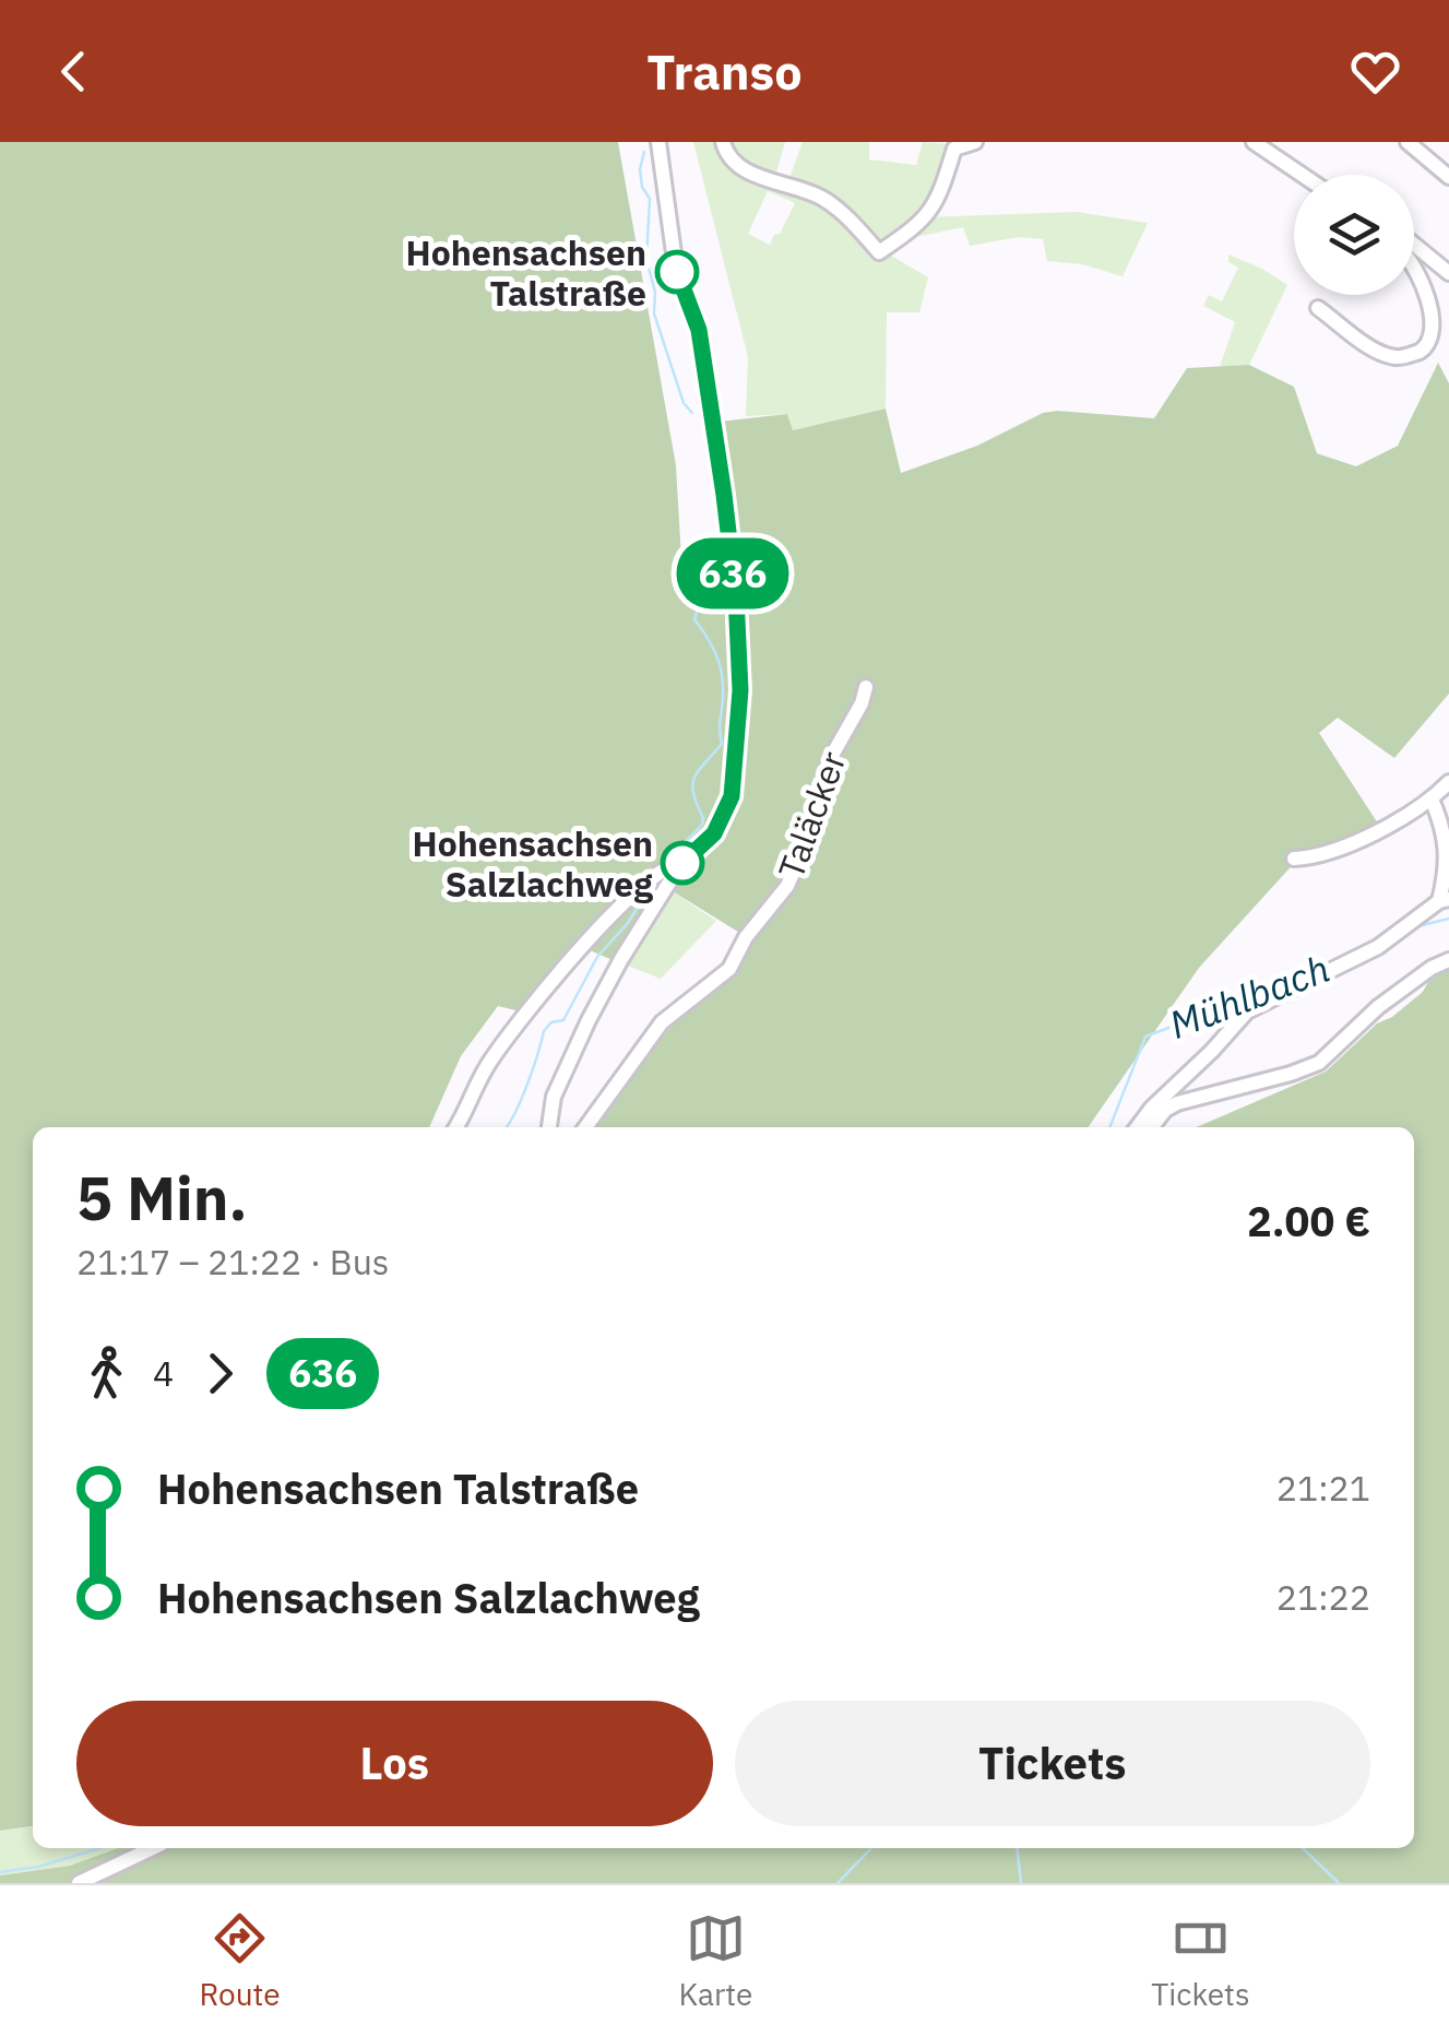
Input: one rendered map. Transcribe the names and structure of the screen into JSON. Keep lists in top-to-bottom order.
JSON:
{
  "streets": {
    "street": ["Taläcker"]
  },
  "water": ["Mühlbach"],
  "places": ["Hohensachsen Talstraße", "Hohensachsen Salzlachweg"],
  "lines": ["bus line 636"],
  "page": {
    "header": "Transo",
    "on_map": "636",
    "heading": ["5 Min.", "21:17 – 21:22 · Bus", "2.00 €"],
    "legs": ["4", "636"],
    "list": [
      {
        "name": "Hohensachsen Talstraße",
        "value": "21:21"
      },
      {
        "name": "Hohensachsen Salzlachweg",
        "value": "21:22"
      }
    ],
    "buttons": ["Los", "Tickets"],
    "tabs": ["Route", "Karte", "Tickets"]
  }
}
